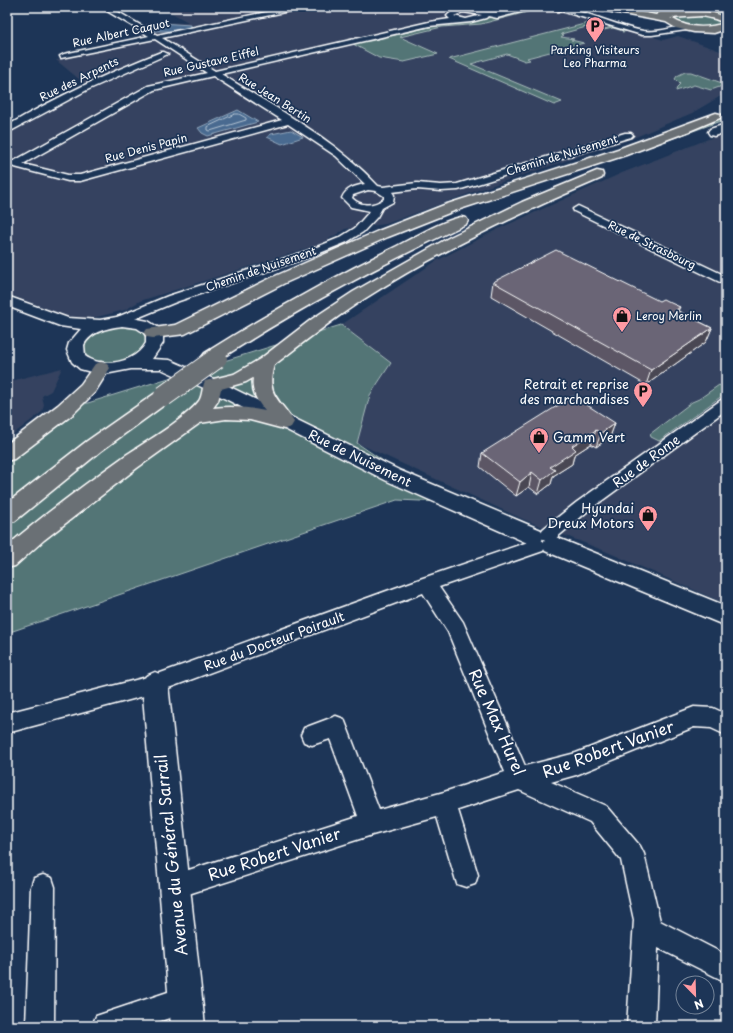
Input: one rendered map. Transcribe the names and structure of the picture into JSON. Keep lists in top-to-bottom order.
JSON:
{
  "streets": {
    "street": [
      "Rue Albert Caquot",
      "Rue Gustave Eiffel",
      "Rue des Arpents",
      "Rue Jean Bertin",
      "Rue Denis Papin",
      "Chemin de Nuisement",
      "Rue de Strasbourg",
      "Rue de Nuisement",
      "Rue de Rome",
      "Rue du Docteur Poirault",
      "Rue Max Hurel",
      "Rue Robert Vanier",
      "Avenue du Général Sarrail"
    ]
  },
  "crossings": [
    ["Rue Albert Caquot", "Rue Jean Bertin"],
    ["Rue Gustave Eiffel", "Rue Jean Bertin"],
    ["Rue Gustave Eiffel", "Rue Denis Papin"],
    ["Rue Jean Bertin", "Rue Denis Papin"],
    ["Rue Jean Bertin", "Chemin de Nuisement"],
    ["Chemin de Nuisement", "Rue de Nuisement"],
    ["Rue de Nuisement", "Rue de Rome"],
    ["Rue de Nuisement", "Rue du Docteur Poirault"],
    ["Rue de Rome", "Rue du Docteur Poirault"],
    ["Rue du Docteur Poirault", "Rue Max Hurel"],
    ["Rue du Docteur Poirault", "Avenue du Général Sarrail"],
    ["Rue Max Hurel", "Rue Robert Vanier"],
    ["Rue Robert Vanier", "Avenue du Général Sarrail"]
  ],
  "places": {
    "parking": ["Parking Visiteurs Leo Pharma", "Retrait et reprise des marchandises"],
    "shop": ["Leroy Merlin", "Gamm Vert", "Hyundai Dreux Motors"]
  },
  "north": "bottom right"
}
